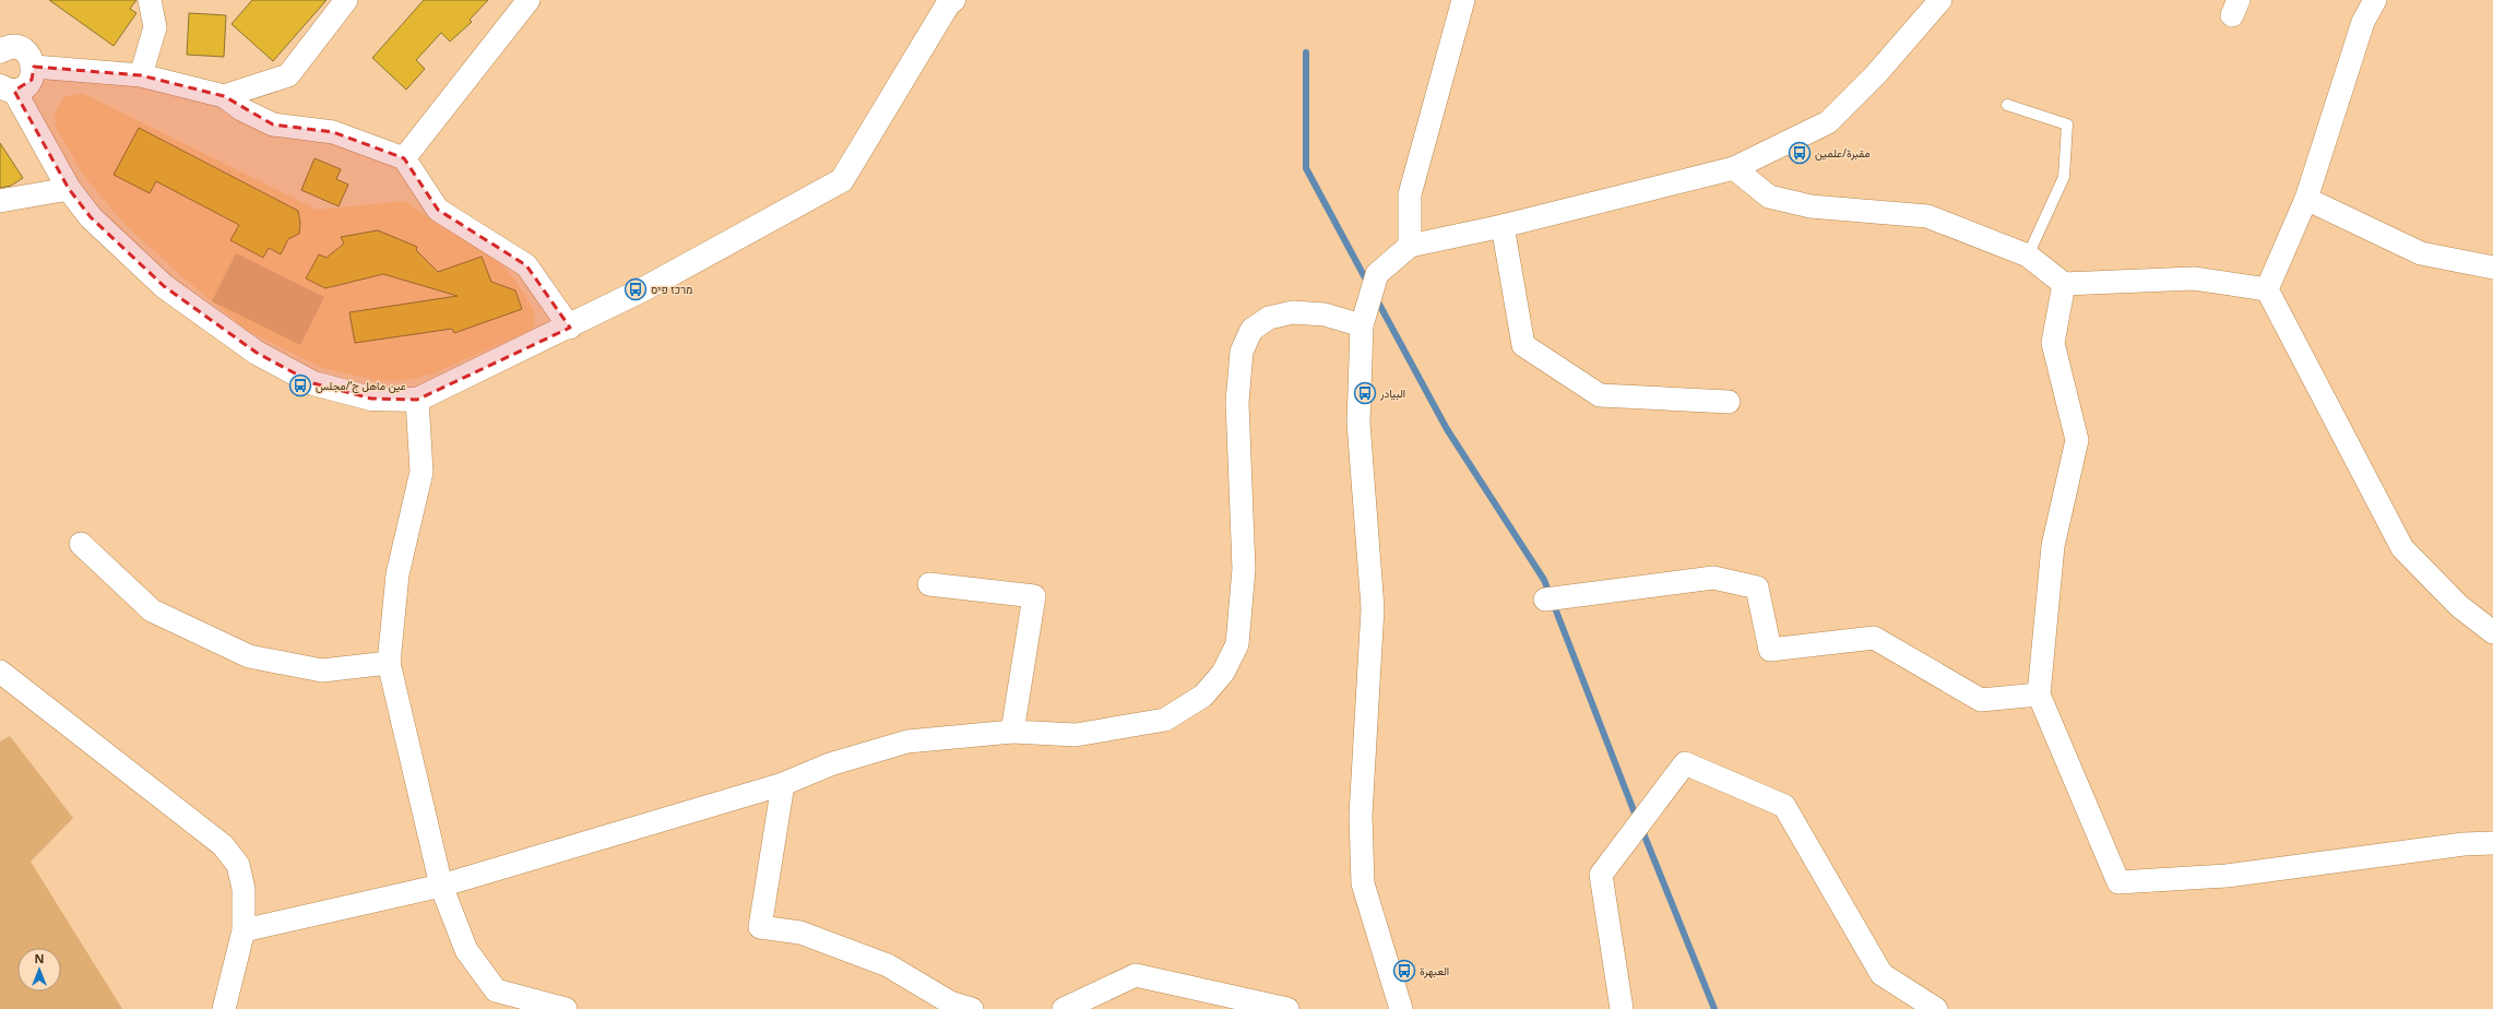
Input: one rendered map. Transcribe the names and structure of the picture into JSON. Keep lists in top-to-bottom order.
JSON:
{
  "places": {
    "bus stop": [
      "مقبرة/علمين",
      "מרכז פיס",
      "عين ماهل ج‘/مجلس",
      "البيادر",
      "العبهرة"
    ]
  },
  "north": "top"
}
